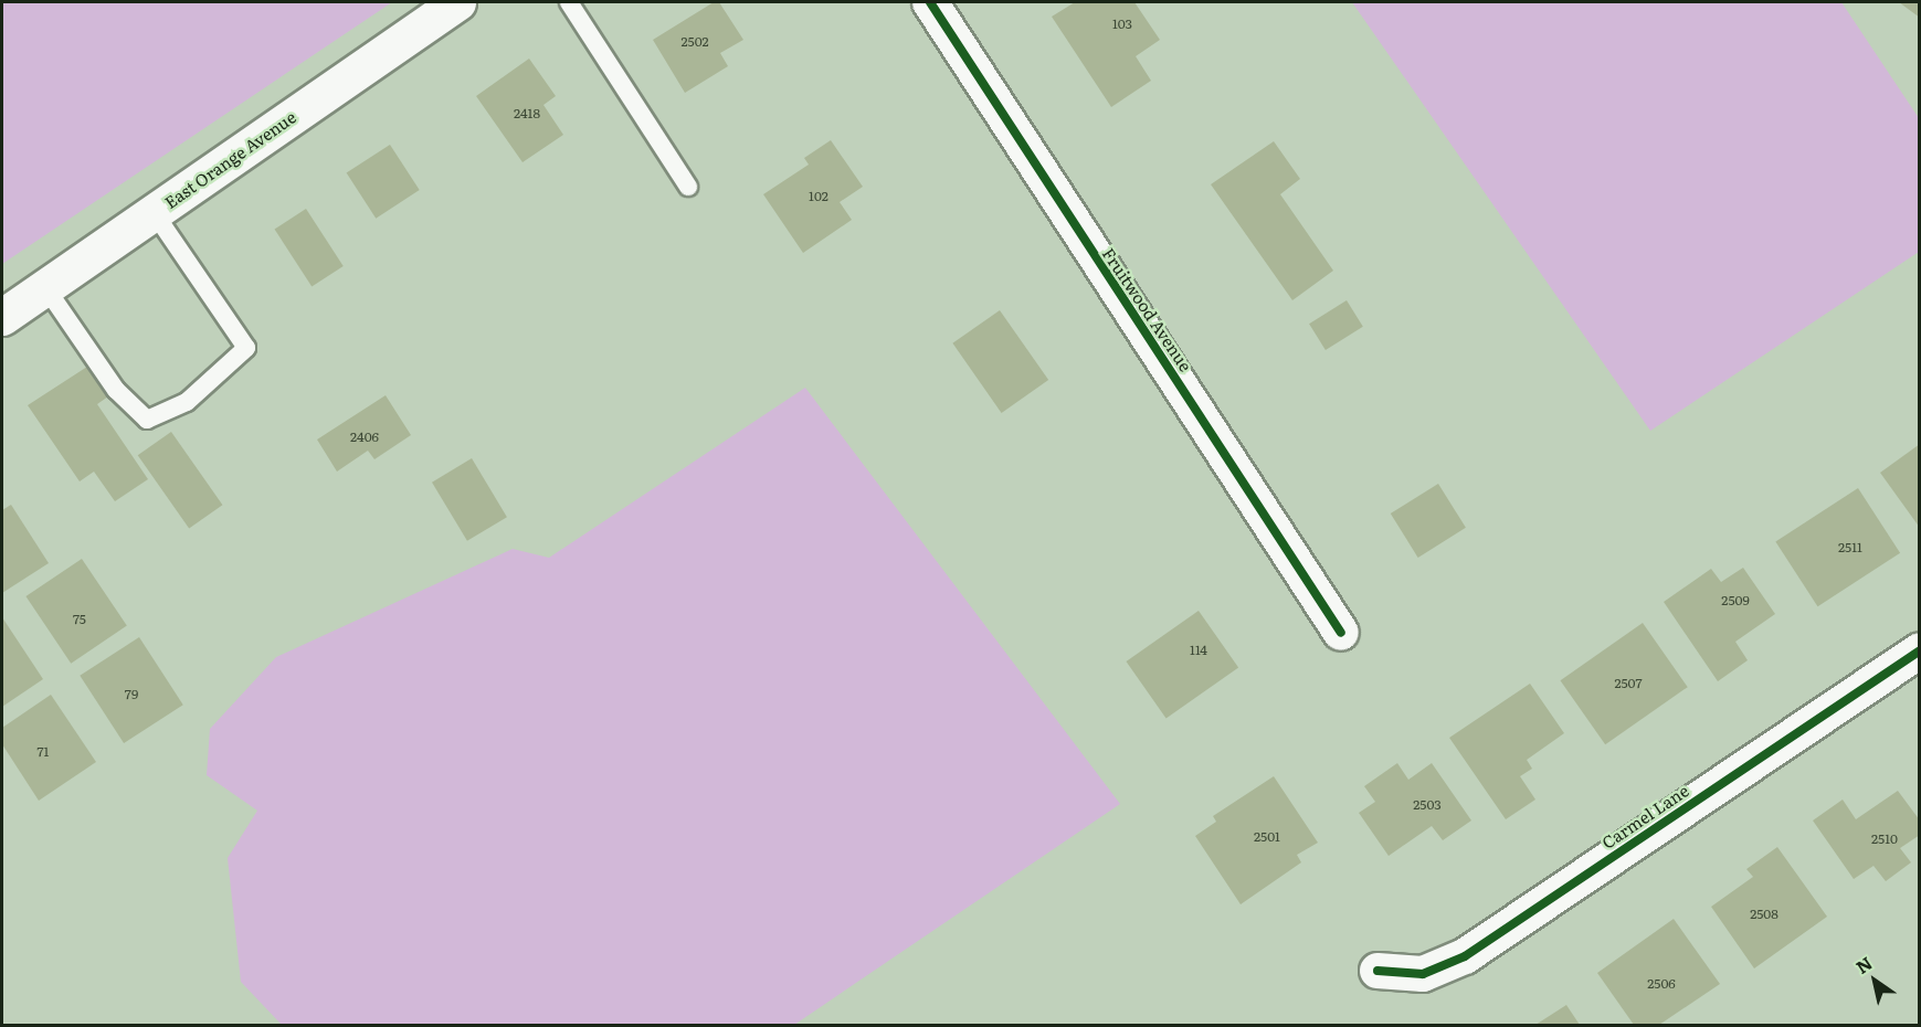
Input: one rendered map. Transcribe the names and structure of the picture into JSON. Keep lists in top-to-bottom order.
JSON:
{
  "streets": {
    "main road": ["East Orange Avenue"],
    "street": ["Fruitwood Avenue", "Carmel Lane"]
  },
  "house_numbers": [
    "103",
    "2502",
    "2418",
    "102",
    "2406",
    "2511",
    "2509",
    "75",
    "114",
    "2507",
    "79",
    "71",
    "2503",
    "2501",
    "2510",
    "2508",
    "2506"
  ],
  "north": "top left"
}
